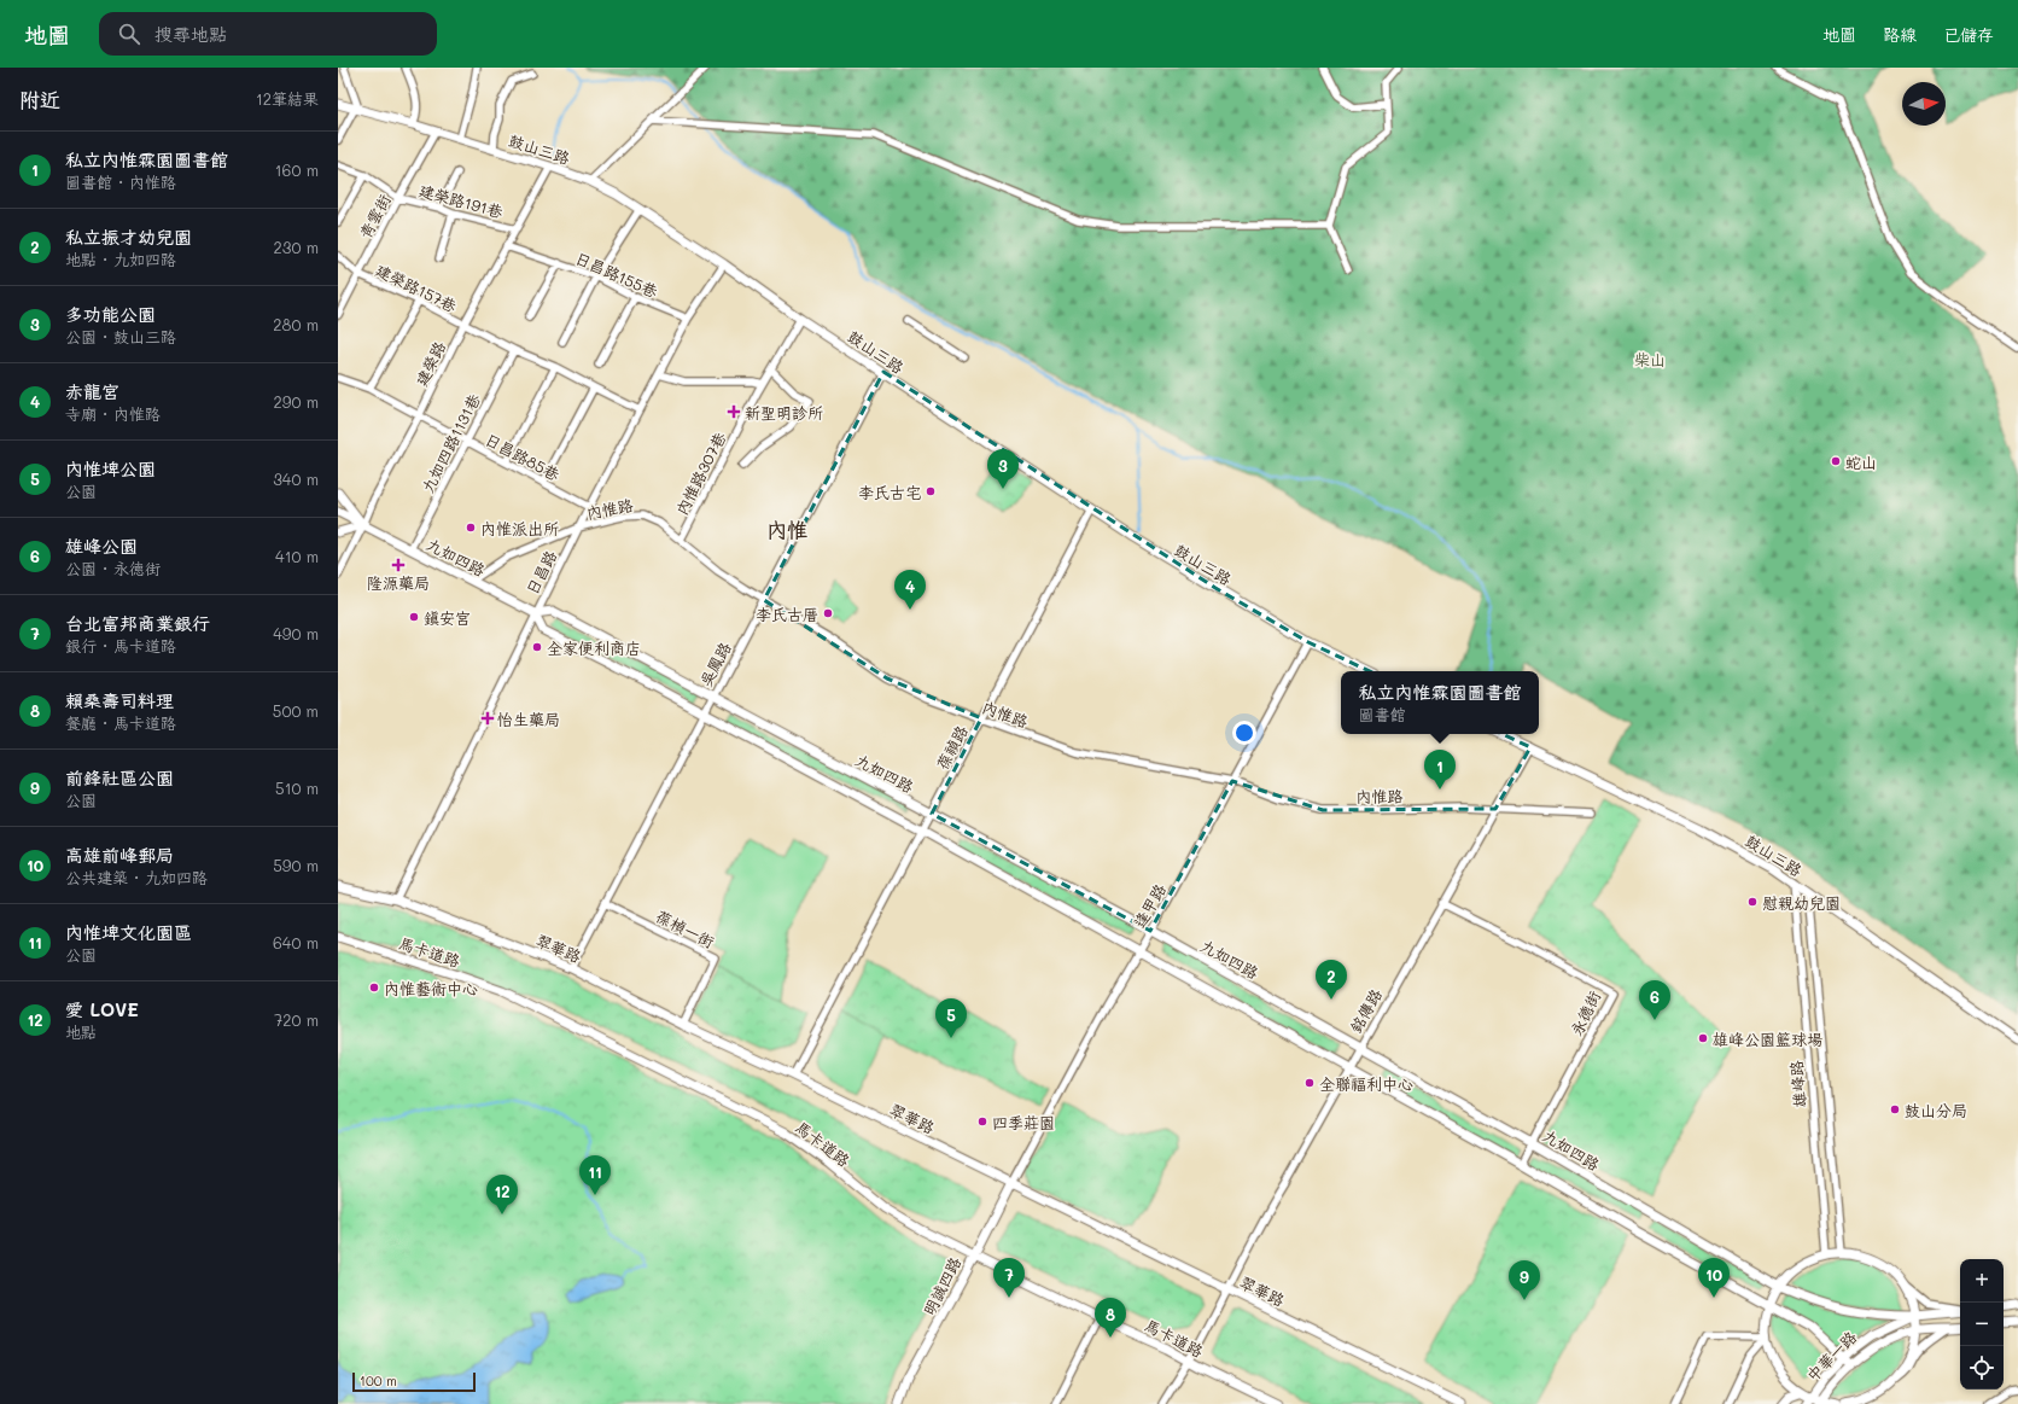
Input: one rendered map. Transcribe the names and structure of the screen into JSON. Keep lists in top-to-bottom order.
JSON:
{
  "streets": {
    "street": [
      "鼓山三路",
      "建榮路191巷",
      "青雲街",
      "日昌路155巷",
      "建榮路157巷",
      "建榮路",
      "九如四路1131巷",
      "日昌路85巷",
      "內惟路307巷",
      "內惟路",
      "九如四路",
      "日昌路",
      "吳鳳路",
      "葆禎路",
      "逢甲路",
      "葆楨一街",
      "翠華路",
      "馬卡道路",
      "銘傳路",
      "永德街",
      "雄峰路",
      "明誠四路",
      "中華一路"
    ]
  },
  "crossings": [
    ["鼓山三路", "青雲街"],
    ["鼓山三路", "建榮路"],
    ["鼓山三路", "內惟路307巷"],
    ["鼓山三路", "日昌路"],
    ["鼓山三路", "吳鳳路"],
    ["鼓山三路", "葆禎路"],
    ["鼓山三路", "逢甲路"],
    ["鼓山三路", "銘傳路"],
    ["鼓山三路", "雄峰路"],
    ["建榮路191巷", "青雲街"],
    ["建榮路191巷", "建榮路"],
    ["青雲街", "建榮路157巷"],
    ["日昌路155巷", "建榮路"],
    ["日昌路155巷", "日昌路"],
    ["建榮路157巷", "建榮路"],
    ["建榮路157巷", "九如四路1131巷"],
    ["建榮路157巷", "日昌路"],
    ["建榮路", "日昌路85巷"],
    ["建榮路", "九如四路"],
    ["九如四路1131巷", "日昌路85巷"],
    ["九如四路1131巷", "九如四路"],
    ["日昌路85巷", "日昌路"],
    ["內惟路307巷", "內惟路"],
    ["內惟路", "九如四路"],
    ["內惟路", "日昌路"],
    ["內惟路", "吳鳳路"],
    ["內惟路", "葆禎路"],
    ["內惟路", "逢甲路"],
    ["內惟路", "銘傳路"],
    ["九如四路", "日昌路"],
    ["九如四路", "吳鳳路"],
    ["九如四路", "葆禎路"],
    ["九如四路", "逢甲路"],
    ["九如四路", "銘傳路"],
    ["九如四路", "永德街"],
    ["九如四路", "中華一路"],
    ["日昌路", "翠華路"],
    ["吳鳳路", "葆楨一街"],
    ["吳鳳路", "翠華路"],
    ["葆禎路", "翠華路"],
    ["逢甲路", "翠華路"],
    ["逢甲路", "明誠四路"],
    ["葆楨一街", "翠華路"],
    ["翠華路", "銘傳路"],
    ["翠華路", "明誠四路"],
    ["馬卡道路", "銘傳路"],
    ["馬卡道路", "明誠四路"],
    ["銘傳路", "永德街"]
  ],
  "districts": ["内惟"],
  "parks": ["柴山"],
  "places": {
    "health": ["新聖明診所", "隆源藥局", "怡生藥局"],
    "other": [
      "蛇山",
      "李氏古宅",
      "內惟派出所",
      "李氏古厝",
      "鎮安宮",
      "全家便利商店",
      "慰親幼兒園",
      "內惟藝術中心",
      "雄峰公園籃球場",
      "全聯福利中心",
      "鼓山分局",
      "四季莊園"
    ]
  },
  "scale_bar": "100 m",
  "north": "right",
  "page": {
    "header": "地圖",
    "search": "搜尋地點",
    "nav": ["地圖", "路線", "已儲存"],
    "heading": ["附近", "12筆結果"],
    "list": [
      {
        "mark": "1",
        "name": "私立內惟霖園圖書館",
        "note": "圖書館 · 內惟路",
        "value": "160 m"
      },
      {
        "mark": "2",
        "name": "私立振才幼兒園",
        "note": "地點 · 九如四路",
        "value": "230 m"
      },
      {
        "mark": "3",
        "name": "多功能公園",
        "note": "公園 · 鼓山三路",
        "value": "280 m"
      },
      {
        "mark": "4",
        "name": "赤龍宮",
        "note": "寺廟 · 內惟路",
        "value": "290 m"
      },
      {
        "mark": "5",
        "name": "內惟埤公園",
        "note": "公園",
        "value": "340 m"
      },
      {
        "mark": "6",
        "name": "雄峰公園",
        "note": "公園 · 永德街",
        "value": "410 m"
      },
      {
        "mark": "7",
        "name": "台北富邦商業銀行",
        "note": "銀行 · 馬卡道路",
        "value": "490 m"
      },
      {
        "mark": "8",
        "name": "賴桑壽司料理",
        "note": "餐廳 · 馬卡道路",
        "value": "500 m"
      },
      {
        "mark": "9",
        "name": "前鋒社區公園",
        "note": "公園",
        "value": "510 m"
      },
      {
        "mark": "10",
        "name": "高雄前峰郵局",
        "note": "公共建築 · 九如四路",
        "value": "590 m"
      },
      {
        "mark": "11",
        "name": "內惟埤文化園區",
        "note": "公園",
        "value": "640 m"
      },
      {
        "mark": "12",
        "name": "愛 LOVE",
        "note": "地點",
        "value": "720 m"
      }
    ],
    "pins": [
      "3",
      "4",
      "1",
      "2",
      "6",
      "5",
      "11",
      "12",
      "7",
      "10",
      "9",
      "8"
    ],
    "popup": ["私立內惟霖園圖書館", "圖書館"],
    "map_buttons": ["+", "−"],
    "scale": "100 m"
  }
}
